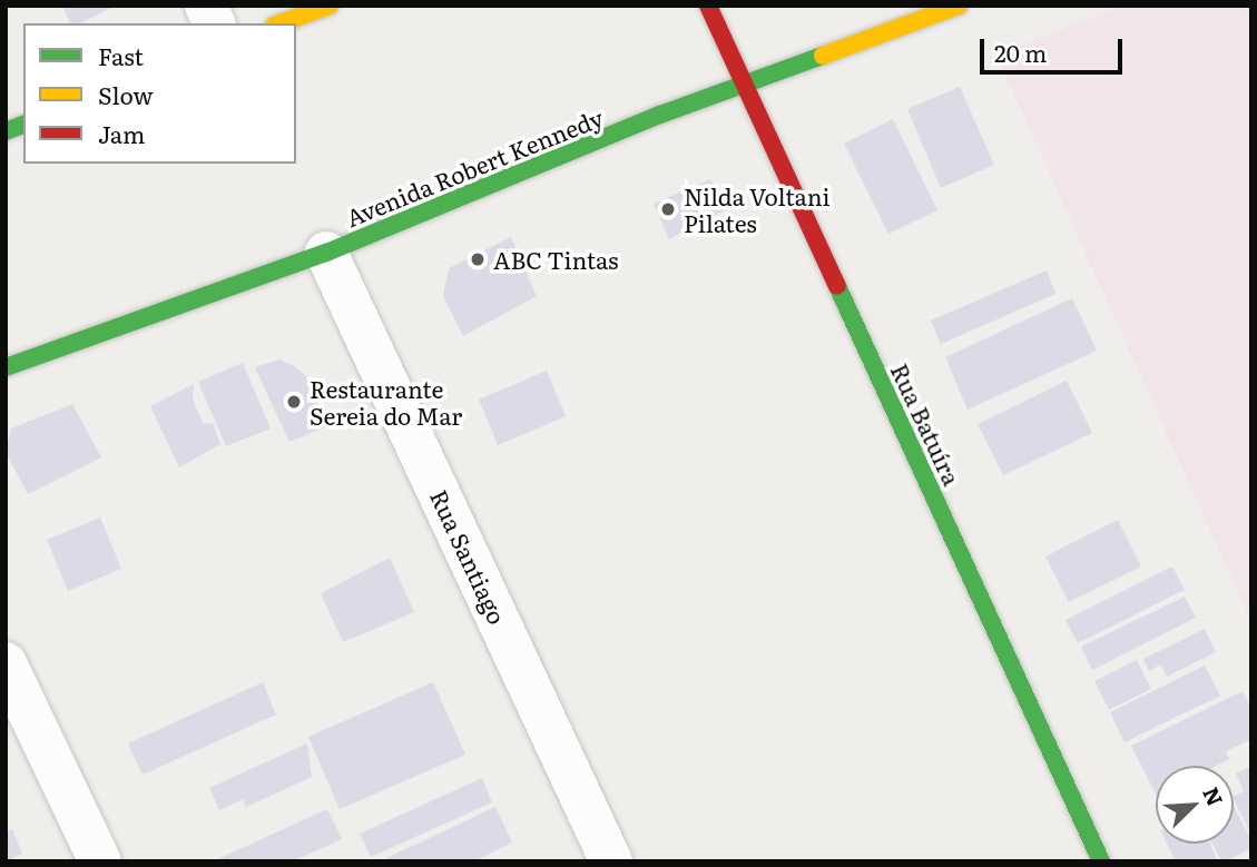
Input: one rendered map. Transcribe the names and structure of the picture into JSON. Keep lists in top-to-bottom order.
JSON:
{
  "streets": {
    "main road": ["Avenida Robert Kennedy", "Rua Batuíra"],
    "street": ["Rua Santiago"]
  },
  "crossings": [
    ["Avenida Robert Kennedy", "Rua Batuíra"],
    ["Avenida Robert Kennedy", "Rua Santiago"]
  ],
  "places": ["Nilda Voltani Pilates", "ABC Tintas", "Restaurante Sereia do Mar"],
  "legend": ["Fast", "Slow", "Jam"],
  "scale_bar": "20 m",
  "north": "top right"
}
